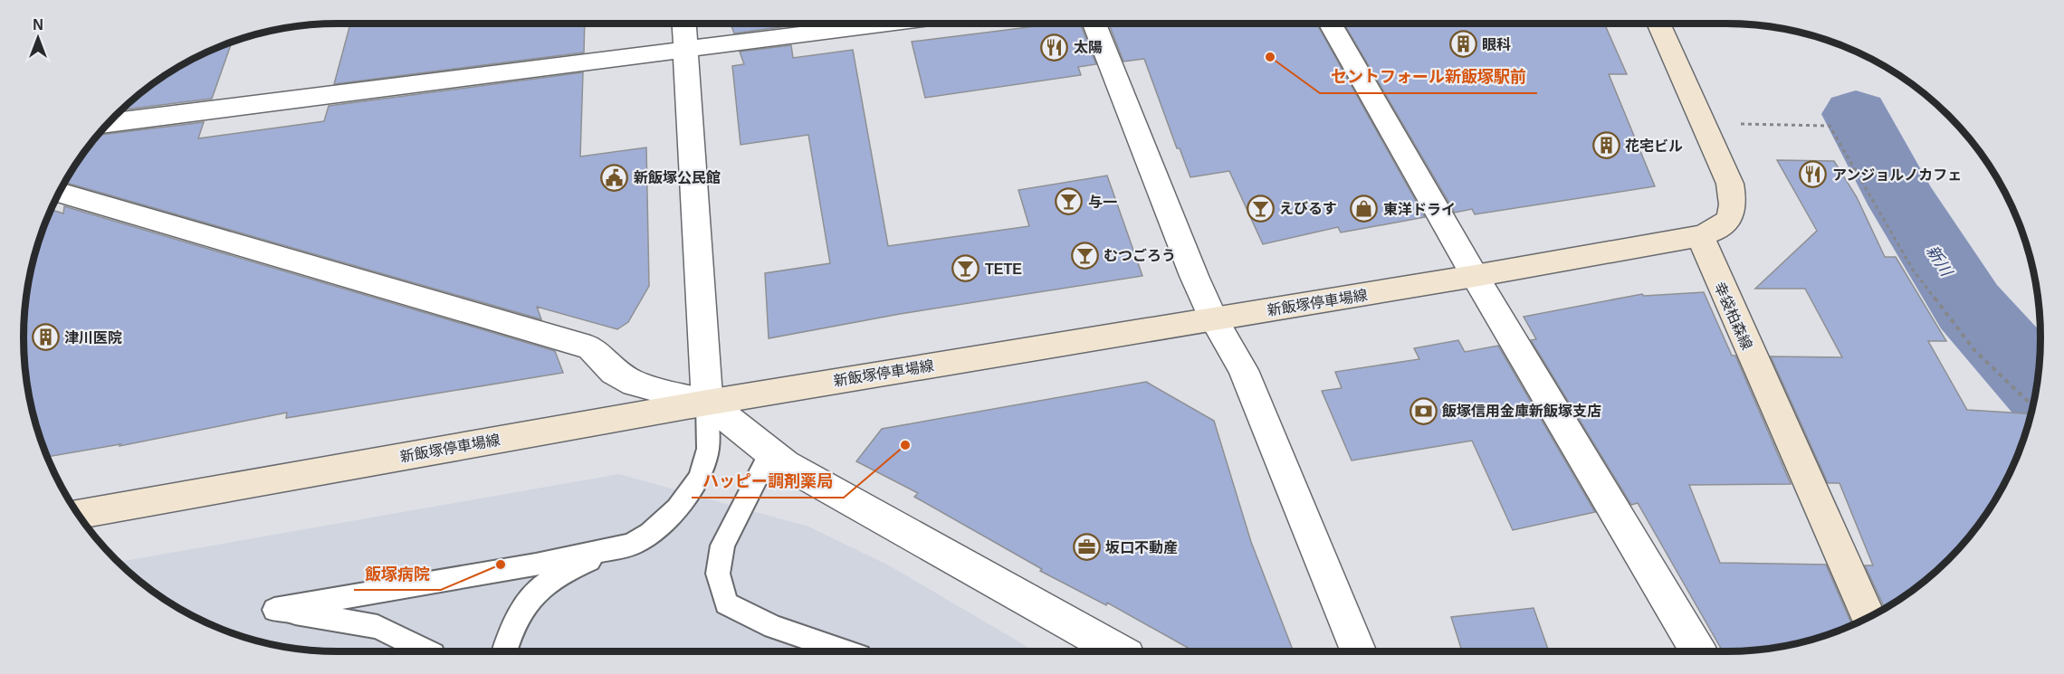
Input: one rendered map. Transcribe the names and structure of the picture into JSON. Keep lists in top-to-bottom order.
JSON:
{
  "streets": {
    "main road": ["新飯塚停車場線", "幸袋柏森線"]
  },
  "crossings": [
    ["新飯塚停車場線", "幸袋柏森線"]
  ],
  "water": ["新川"],
  "places": {
    "building": ["眼科", "花宅ビル", "津川医院"],
    "restaurant": ["太陽", "アンジョルノカフェ"],
    "other": ["セントフォール新飯塚駅前", "ハッピー調剤薬局", "飯塚病院"],
    "public building": ["新飯塚公民館"],
    "bar": [
      "与一",
      "えびるす",
      "むつごろう",
      "TETE"
    ],
    "shop": ["東洋ドライ"],
    "bank": ["飯塚信用金庫新飯塚支店"],
    "office": ["坂口不動産"]
  },
  "north": "top"
}
